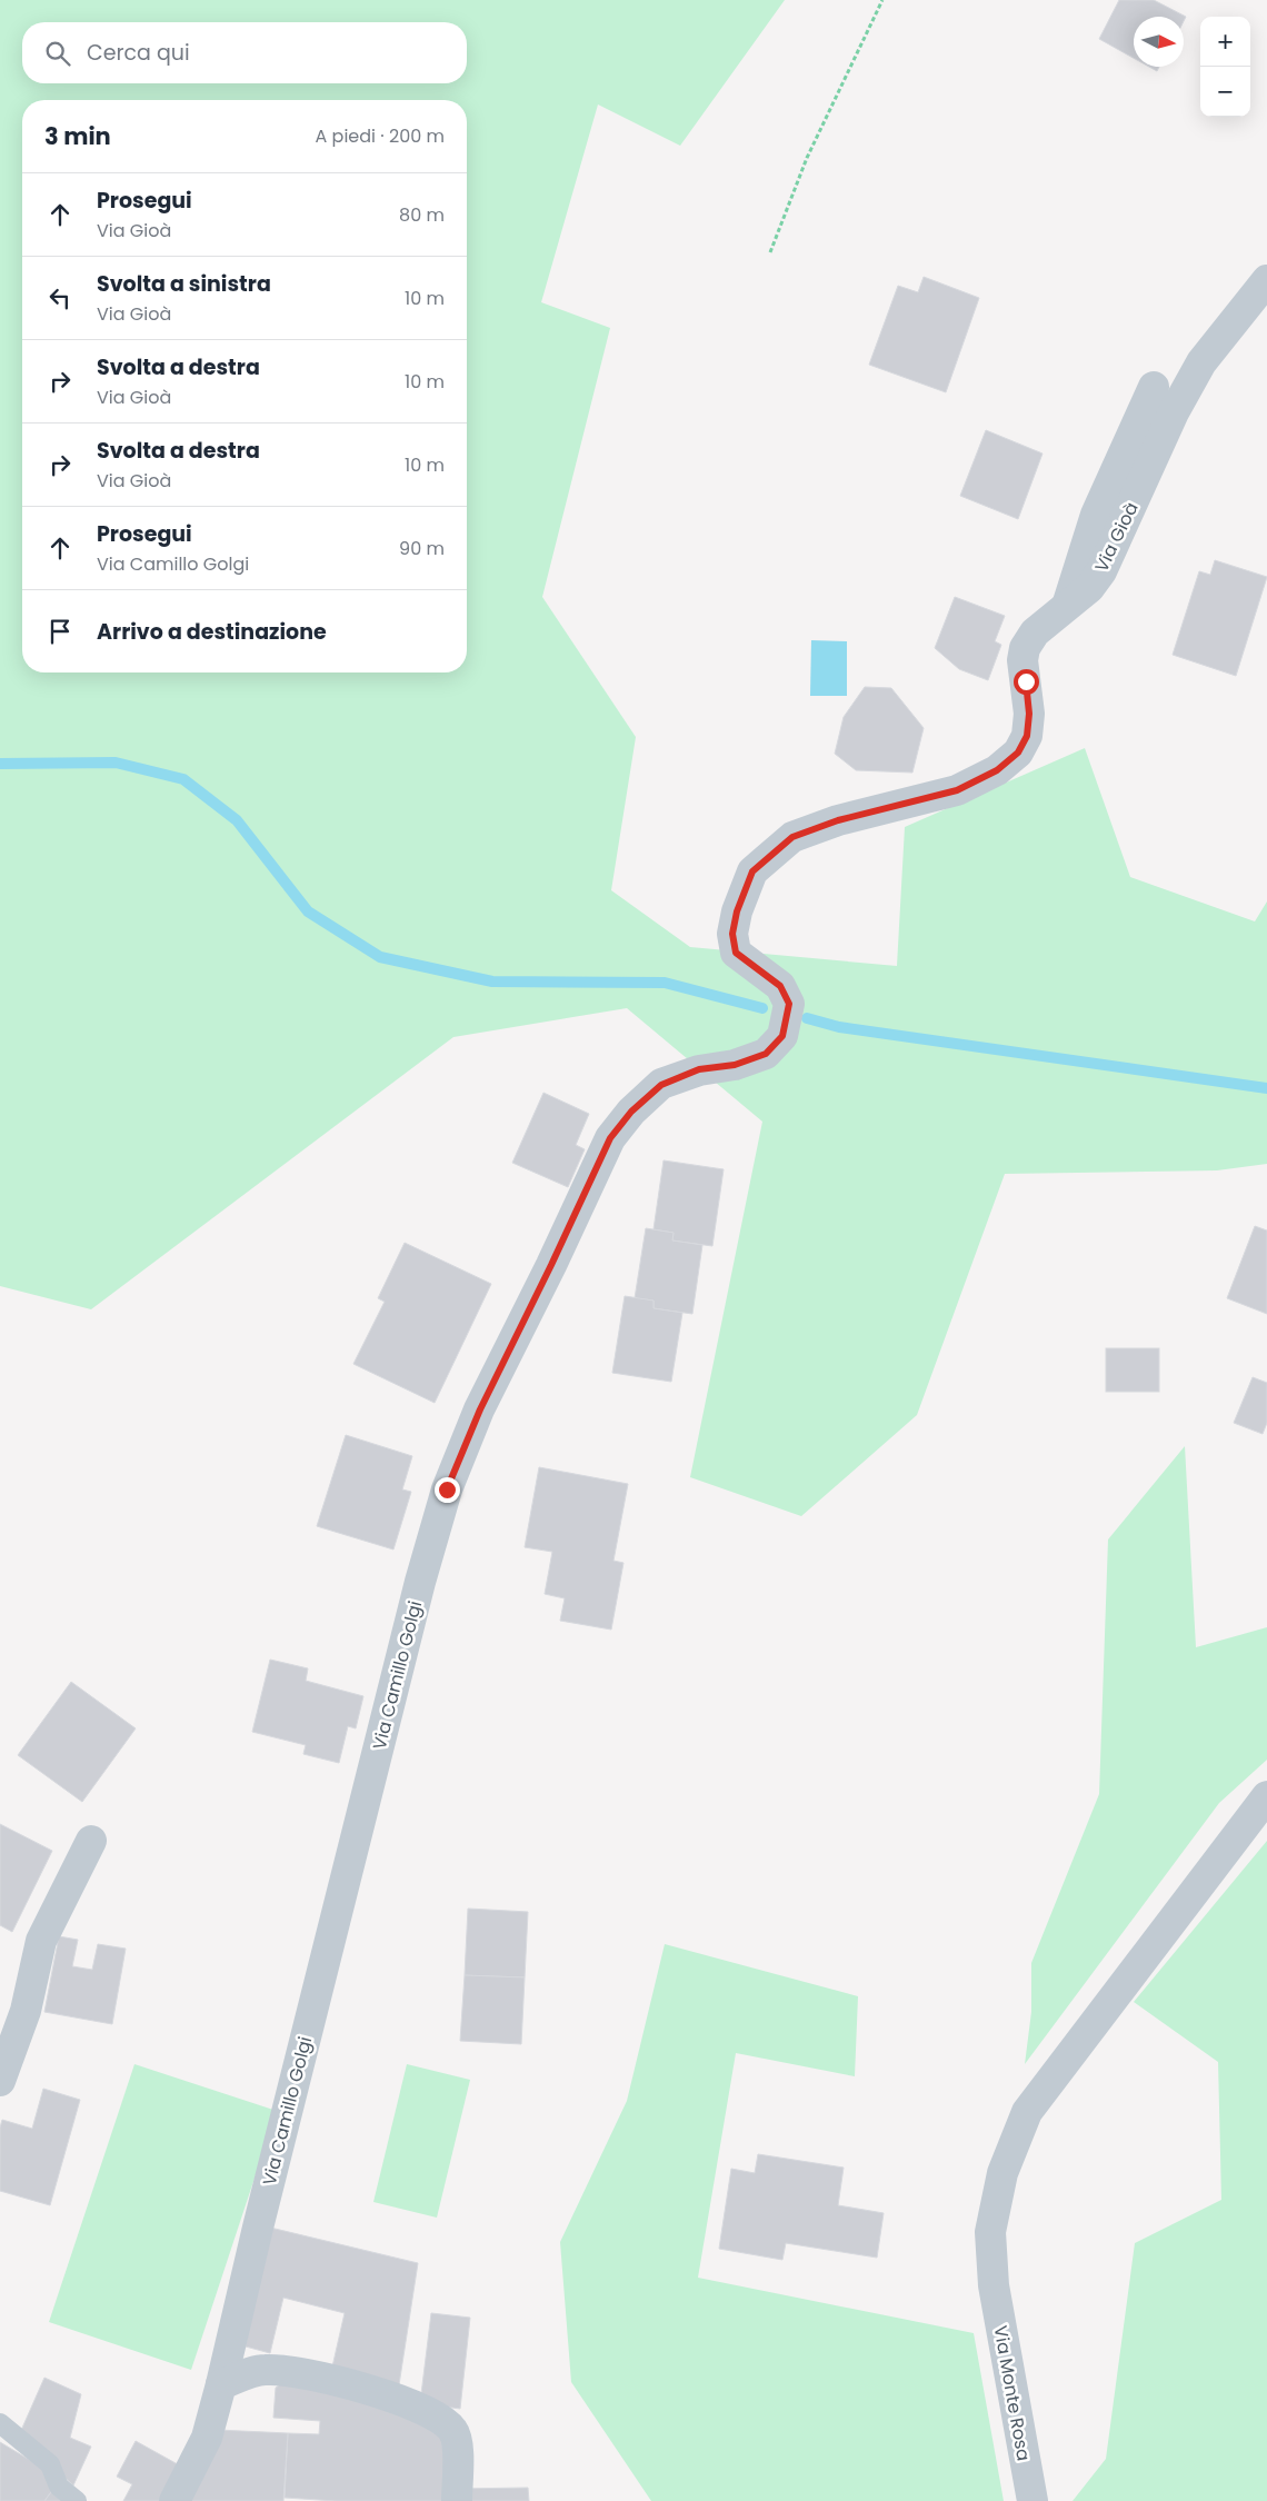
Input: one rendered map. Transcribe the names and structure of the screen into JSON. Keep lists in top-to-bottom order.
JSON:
{
  "streets": {
    "street": ["Via Gioà", "Via Camillo Golgi", "Via Monte Rosa"]
  },
  "crossings": [
    ["Via Gioà", "Via Camillo Golgi"]
  ],
  "north": "right",
  "page": {
    "map_buttons": ["+", "−"],
    "search": "Cerca qui",
    "heading": ["3 min", "A piedi · 200 m"],
    "list": [
      ["Prosegui", "Via Gioà", "80 m"],
      ["Svolta a sinistra", "Via Gioà", "10 m"],
      ["Svolta a destra", "Via Gioà", "10 m"],
      ["Svolta a destra", "Via Gioà", "10 m"],
      ["Prosegui", "Via Camillo Golgi", "90 m"],
      "Arrivo a destinazione"
    ]
  }
}
